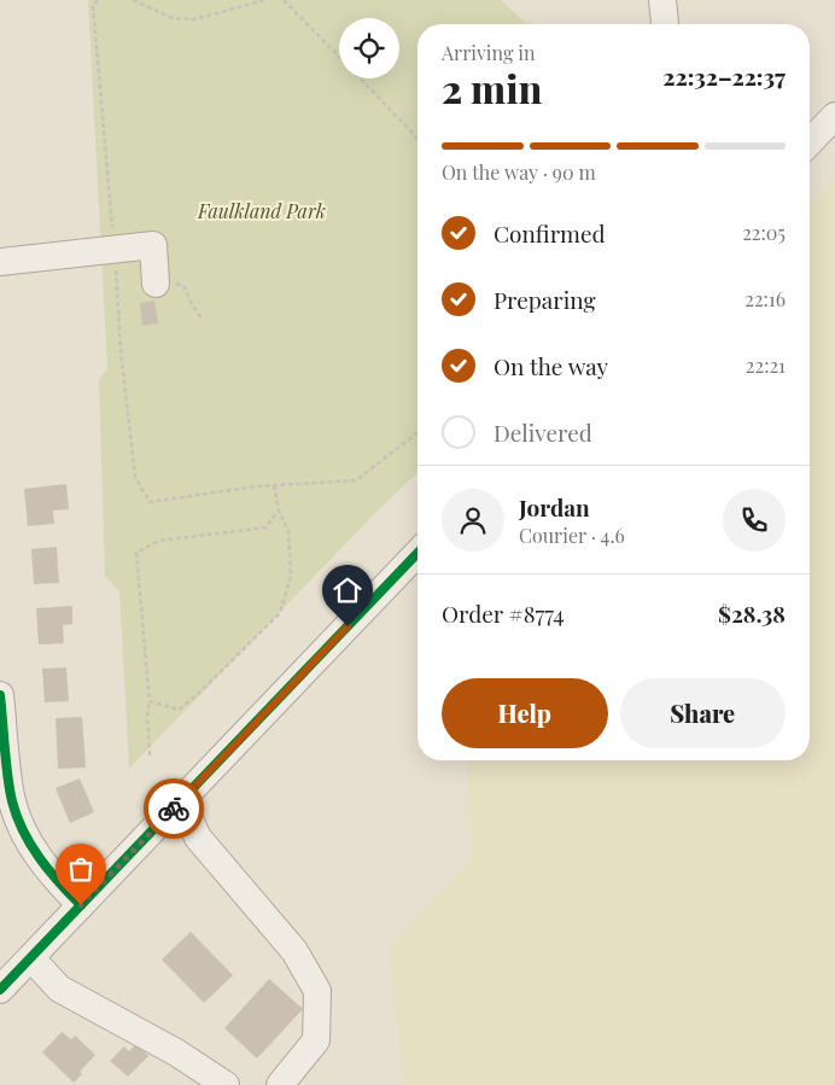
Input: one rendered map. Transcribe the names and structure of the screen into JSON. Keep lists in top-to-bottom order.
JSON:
{
  "parks": ["Faulkland Park"],
  "page": {
    "heading": ["2 min", "Arriving in", "22:32–22:37"],
    "panel": [
      "Jordan",
      "Courier · 4.6",
      "Order #8774",
      "$28.38"
    ],
    "bar": "On the way · 90 m",
    "list": [
      ["Confirmed", "22:05"],
      ["Preparing", "22:16"],
      ["On the way", "22:21"],
      "Delivered"
    ],
    "buttons": ["Help", "Share"]
  }
}
